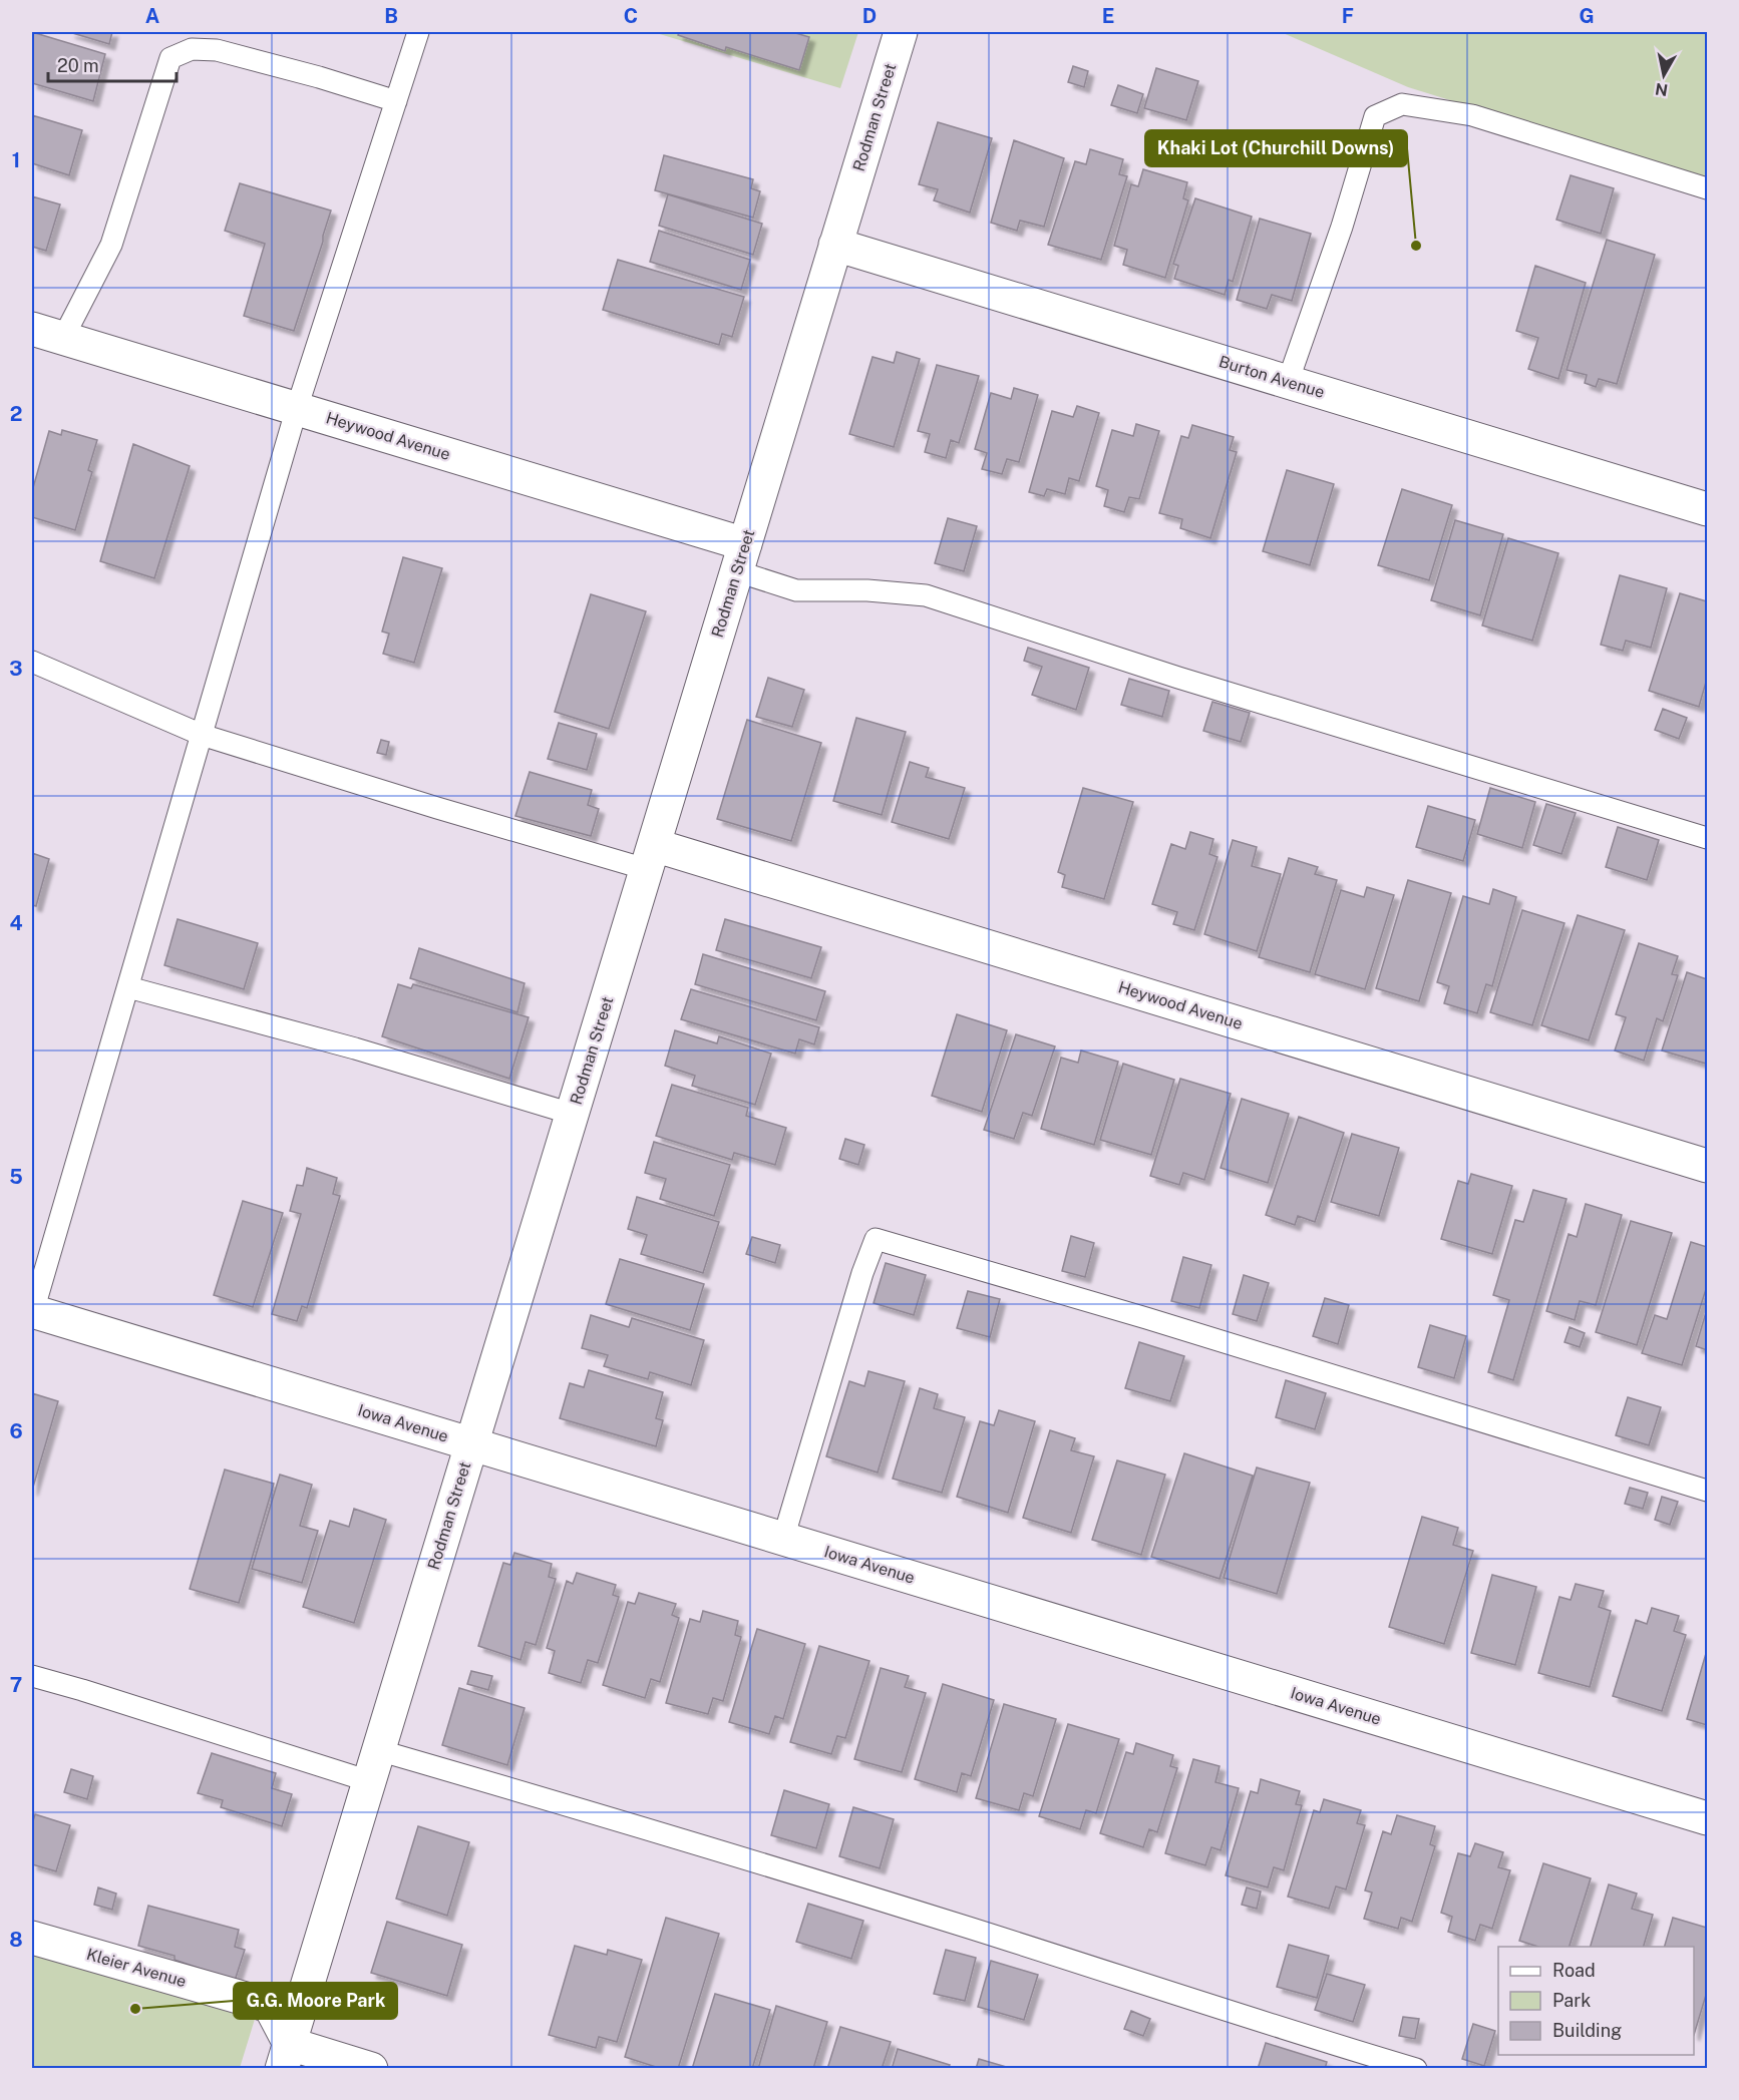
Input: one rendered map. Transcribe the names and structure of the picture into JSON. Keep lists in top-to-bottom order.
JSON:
{
  "streets": {
    "street": [
      "Rodman Street",
      "Burton Avenue",
      "Heywood Avenue",
      "Iowa Avenue",
      "Kleier Avenue"
    ]
  },
  "crossings": [
    ["Rodman Street", "Burton Avenue"],
    ["Rodman Street", "Heywood Avenue"],
    ["Rodman Street", "Iowa Avenue"],
    ["Rodman Street", "Kleier Avenue"]
  ],
  "places": ["Khaki Lot (Churchill Downs)", "G.G. Moore Park"],
  "legend": ["Road", "Park", "Building"],
  "scale_bar": "20 m",
  "north": "bottom",
  "grid": {
    "columns": [
      "A",
      "B",
      "C",
      "D",
      "E",
      "F",
      "G"
    ],
    "rows": [
      "1",
      "2",
      "3",
      "4",
      "5",
      "6",
      "7",
      "8"
    ]
  }
}
